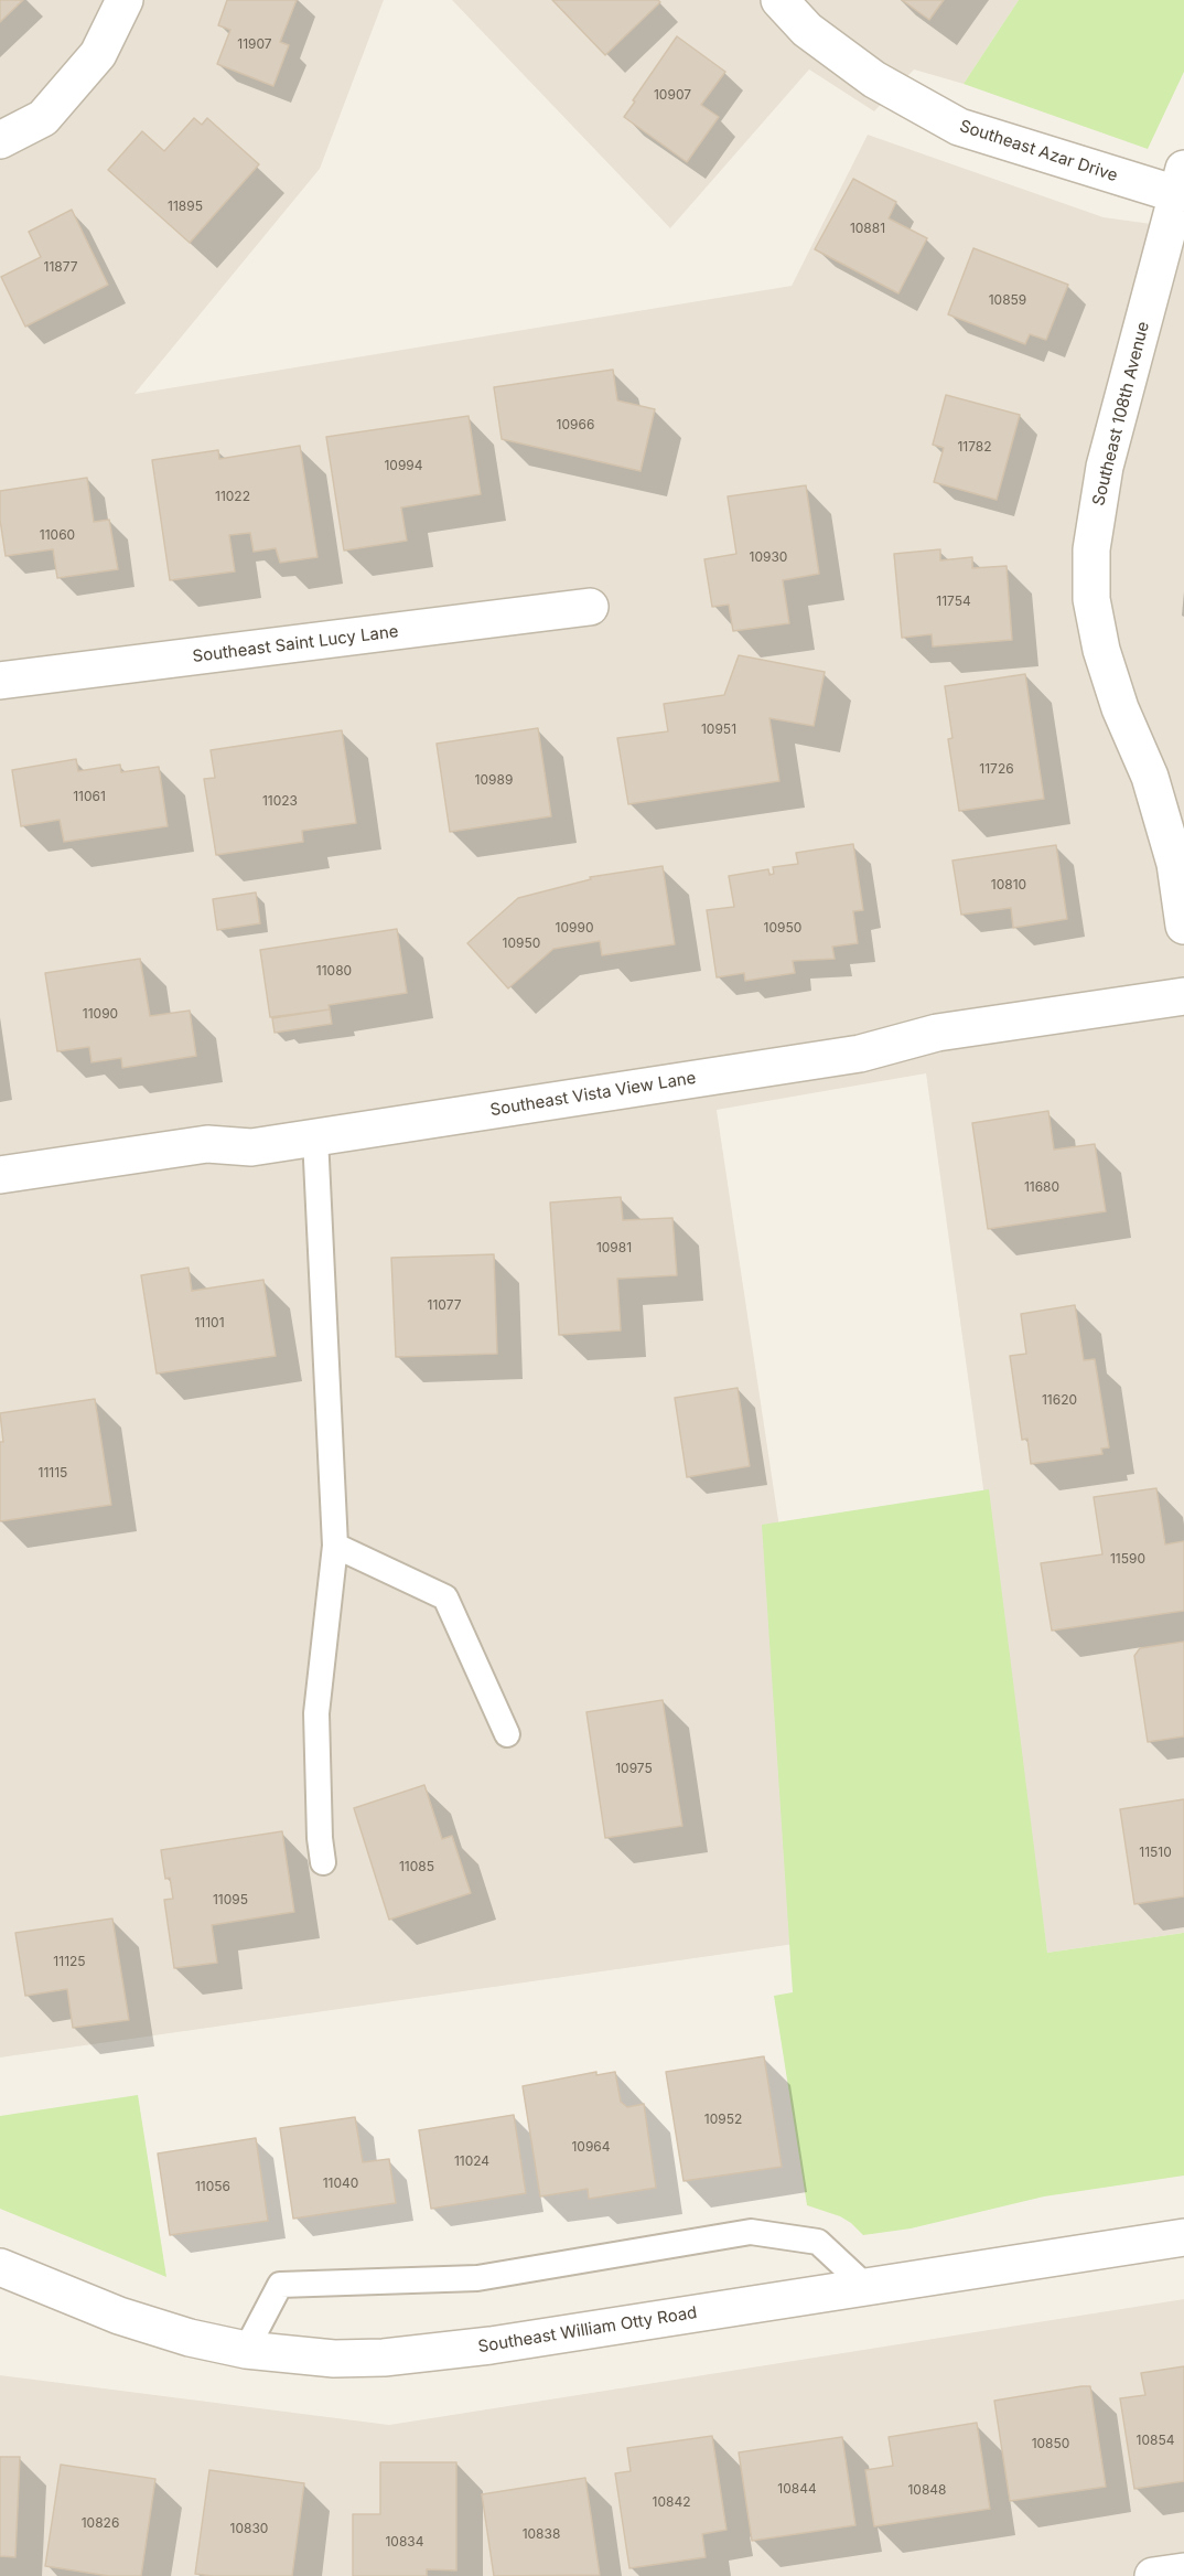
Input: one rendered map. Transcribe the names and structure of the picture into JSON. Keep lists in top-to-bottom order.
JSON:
{
  "streets": {
    "street": [
      "Southeast Azar Drive",
      "Southeast 108th Avenue",
      "Southeast Saint Lucy Lane",
      "Southeast Vista View Lane",
      "Southeast William Otty Road"
    ]
  },
  "crossings": [
    ["Southeast Azar Drive", "Southeast 108th Avenue"]
  ],
  "house_numbers": [
    "11907",
    "10907",
    "11895",
    "10881",
    "11877",
    "10859",
    "10966",
    "11782",
    "10994",
    "11022",
    "11060",
    "10930",
    "11754",
    "10951",
    "11726",
    "10989",
    "11061",
    "11023",
    "10810",
    "10990",
    "10950",
    "10950",
    "11080",
    "11090",
    "11680",
    "10981",
    "11077",
    "11101",
    "11620",
    "11115",
    "11590",
    "10975",
    "11510",
    "11085",
    "11095",
    "11125",
    "10952",
    "10964",
    "11024",
    "11040",
    "11056",
    "10854",
    "10850",
    "10844",
    "10848",
    "10842",
    "10826",
    "10830",
    "10838",
    "10834"
  ]
}
